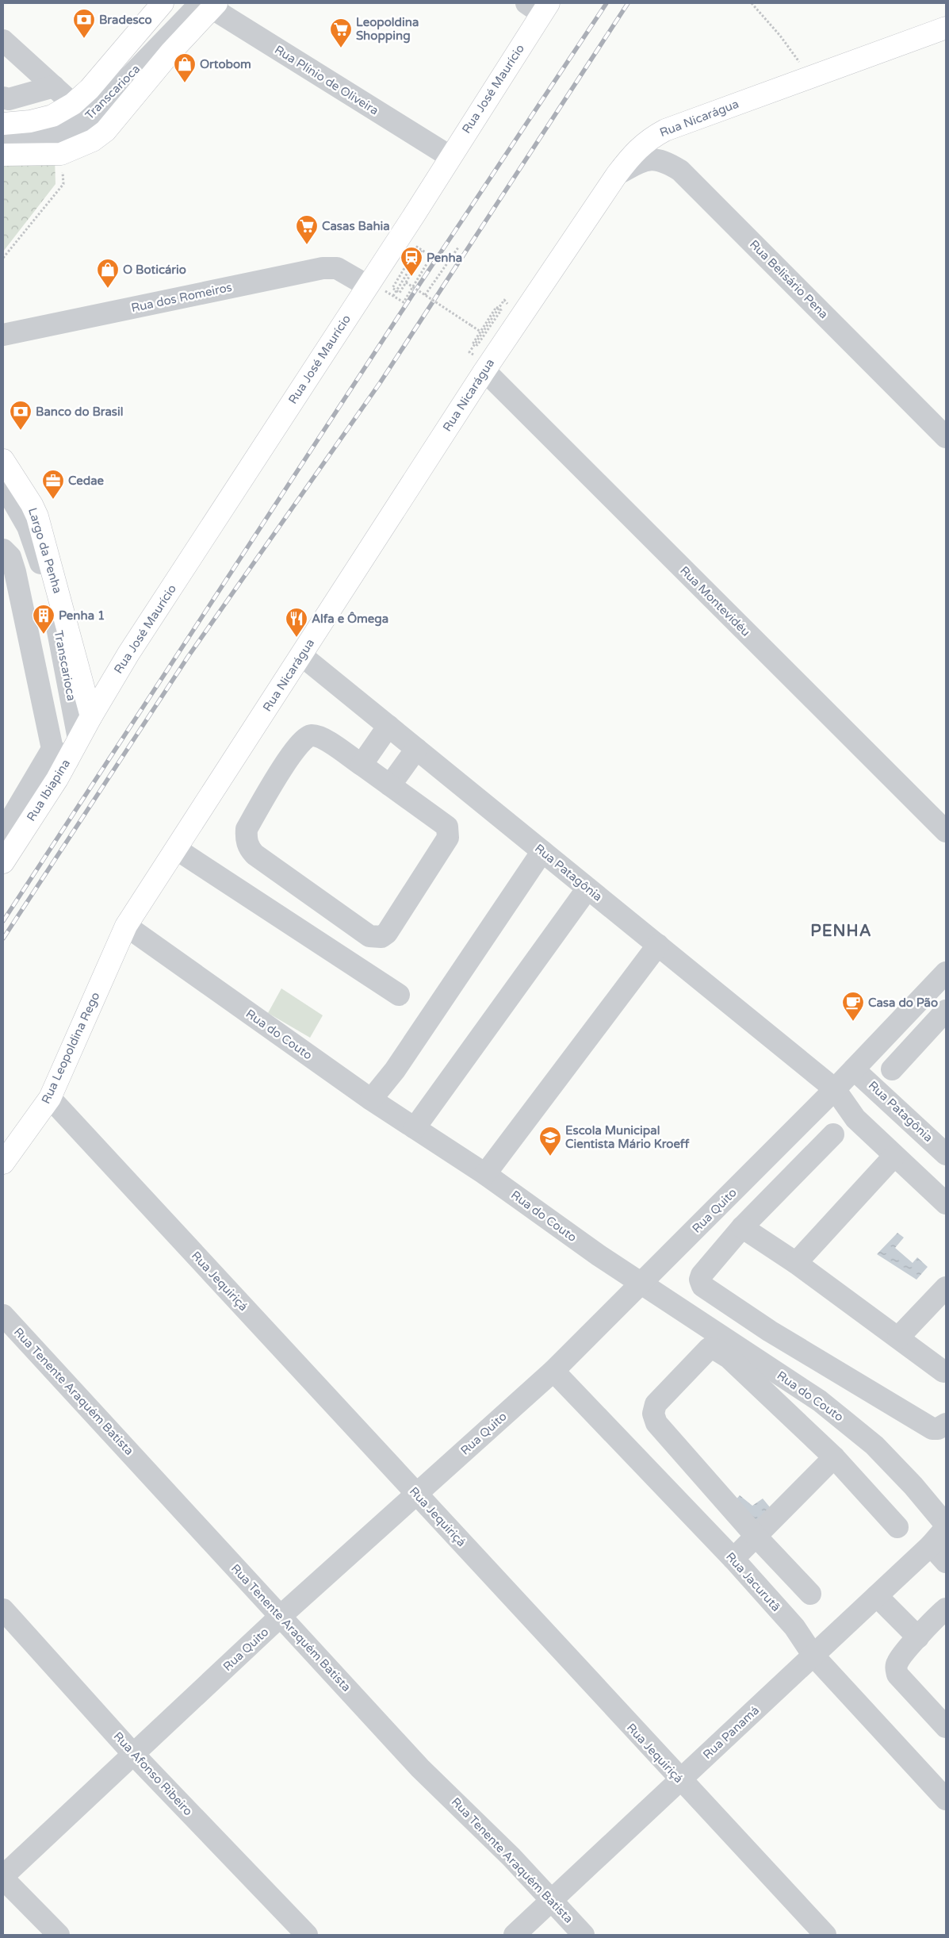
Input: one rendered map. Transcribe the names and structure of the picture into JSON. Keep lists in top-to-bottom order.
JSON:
{
  "streets": {
    "main road": [
      "Rua José Maurício",
      "Rua Nicarágua",
      "Largo da Penha",
      "Rua Ibiapina",
      "Rua Leopoldina Rego"
    ],
    "street": [
      "Rua Plínio de Oliveira",
      "Transcarioca",
      "Rua Belisário Pena",
      "Rua dos Romeiros",
      "Rua Montevidéu",
      "Rua Patagônia",
      "Rua do Couto",
      "Rua Quito",
      "Rua Jequiriçá",
      "Rua Tenente Araquém Batista",
      "Rua Jacurutã",
      "Rua Panamá",
      "Rua Afonso Ribeiro"
    ]
  },
  "crossings": [
    ["Rua Plínio de Oliveira", "Rua José Maurício"],
    ["Rua Plínio de Oliveira", "Transcarioca"],
    ["Rua José Maurício", "Largo da Penha"],
    ["Rua José Maurício", "Rua Ibiapina"],
    ["Transcarioca", "Rua Ibiapina"],
    ["Rua Nicarágua", "Rua Belisário Pena"],
    ["Rua Nicarágua", "Rua Montevidéu"],
    ["Rua Nicarágua", "Rua Patagônia"],
    ["Rua Nicarágua", "Rua do Couto"],
    ["Rua Nicarágua", "Rua Leopoldina Rego"],
    ["Largo da Penha", "Rua Ibiapina"],
    ["Rua Patagônia", "Rua Quito"],
    ["Rua do Couto", "Rua Leopoldina Rego"],
    ["Rua do Couto", "Rua Quito"],
    ["Rua Leopoldina Rego", "Rua Jequiriçá"],
    ["Rua Quito", "Rua Jequiriçá"],
    ["Rua Quito", "Rua Tenente Araquém Batista"],
    ["Rua Quito", "Rua Jacurutã"],
    ["Rua Quito", "Rua Afonso Ribeiro"],
    ["Rua Jequiriçá", "Rua Panamá"],
    ["Rua Tenente Araquém Batista", "Rua Panamá"],
    ["Rua Jacurutã", "Rua Panamá"]
  ],
  "districts": ["PENHA"],
  "places": {
    "bank": ["Bradesco", "Banco do Brasil"],
    "supermarket": ["Leopoldina Shopping", "Casas Bahia"],
    "shop": ["Ortobom", "O Boticário"],
    "station": ["Penha"],
    "office": ["Cedae"],
    "building": ["Penha 1"],
    "restaurant": ["Alfa e Ômega"],
    "cafe": ["Casa do Pão"],
    "school or university": ["Escola Municipal Cientista Mário Kroeff"]
  }
}
